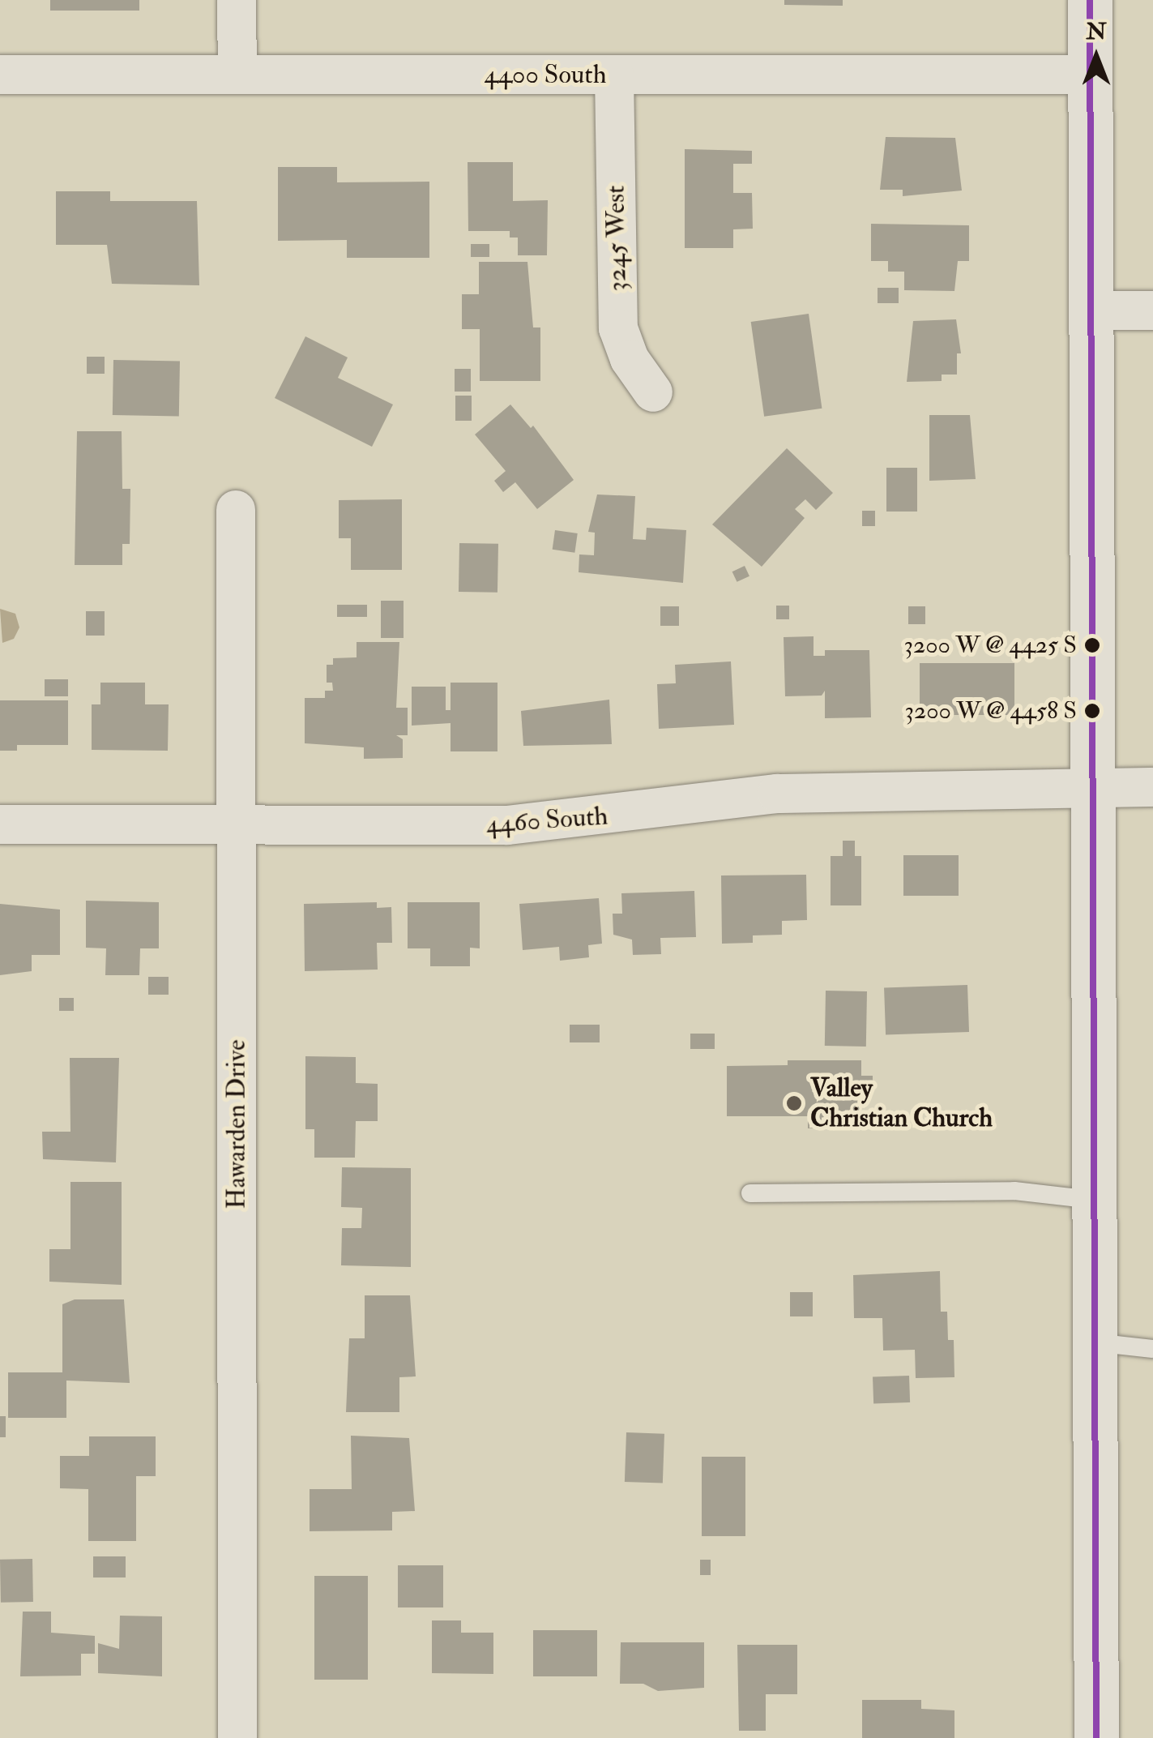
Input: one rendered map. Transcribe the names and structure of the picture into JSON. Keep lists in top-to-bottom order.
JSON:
{
  "streets": {
    "street": [
      "4400 South",
      "3245 West",
      "4460 South",
      "Hawarden Drive"
    ]
  },
  "crossings": [
    ["4400 South", "3245 West"],
    ["4460 South", "Hawarden Drive"]
  ],
  "places": ["3200 W @ 4425 S", "3200 W @ 4458 S", "Valley Christian Church"],
  "north": "top"
}
